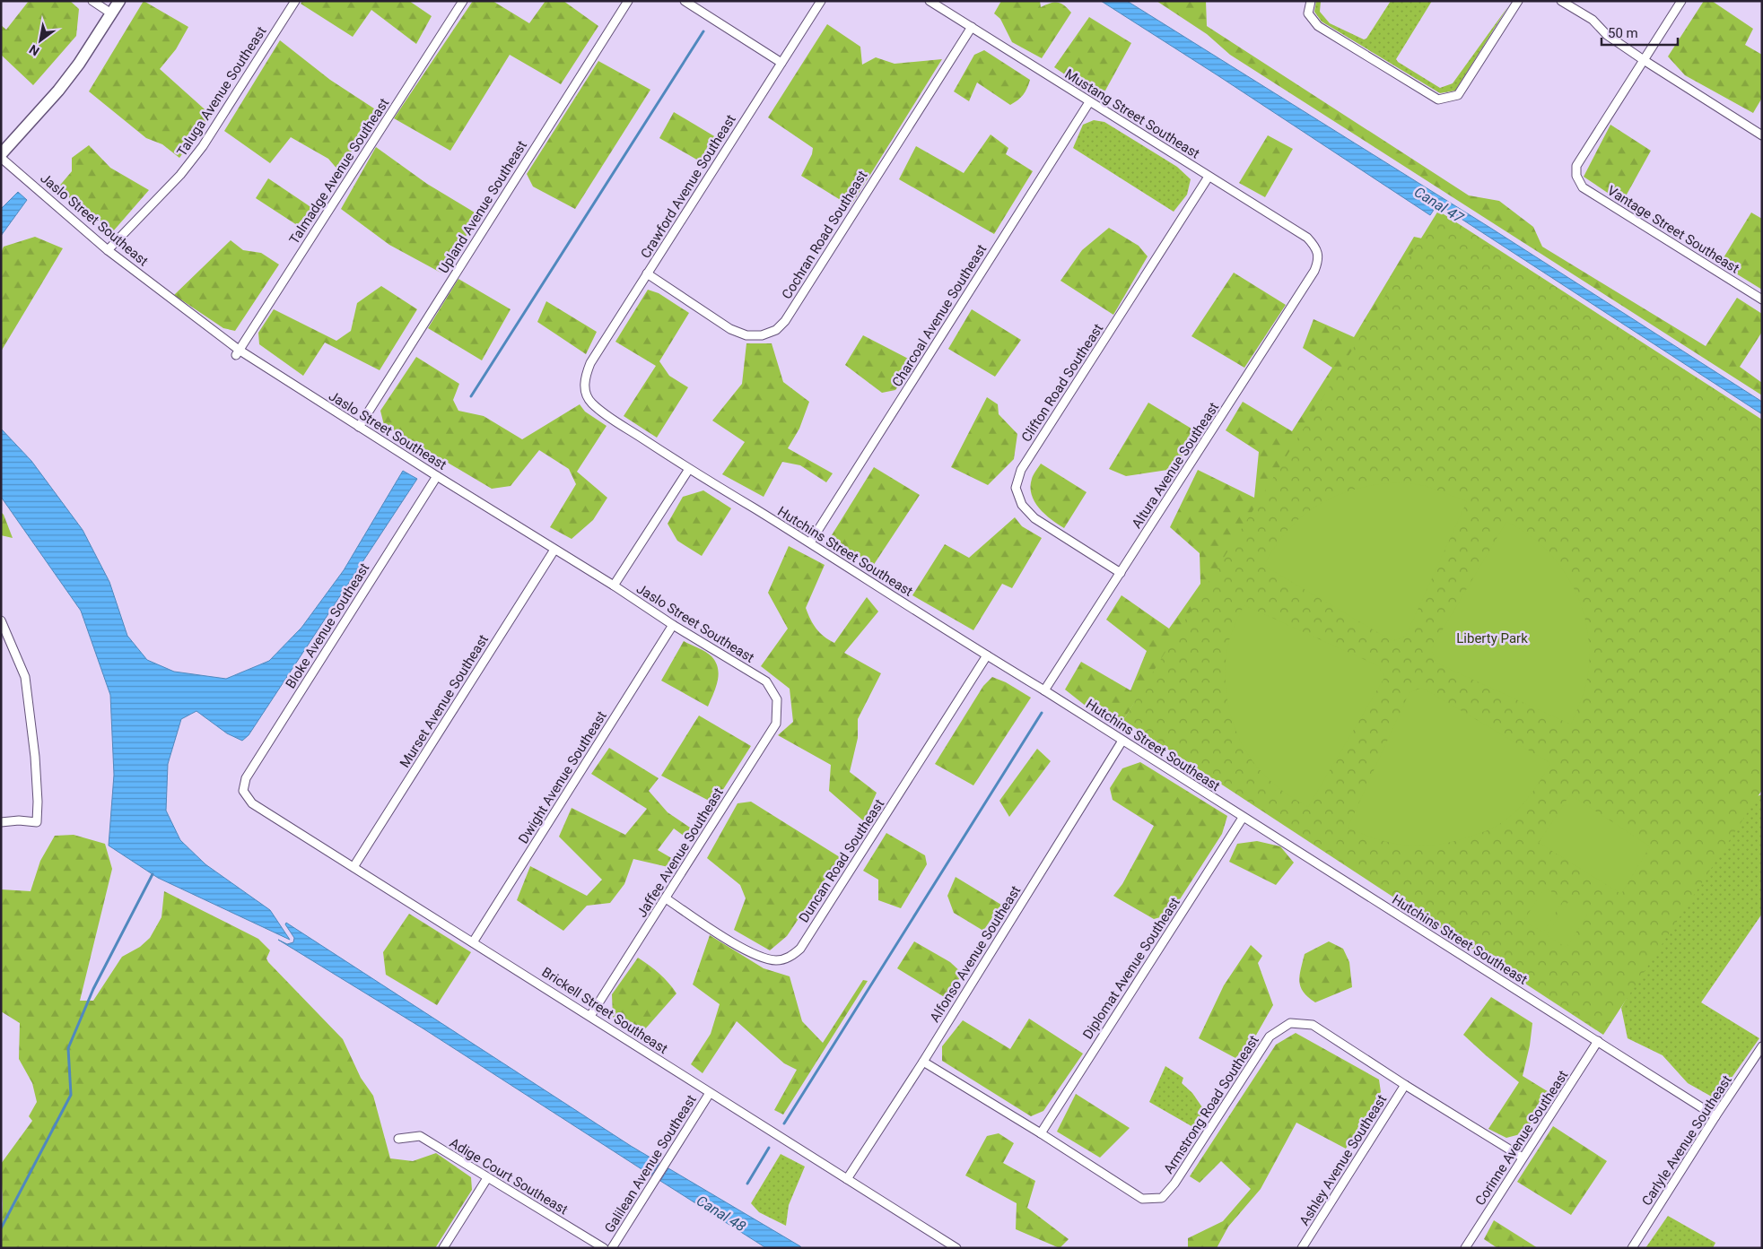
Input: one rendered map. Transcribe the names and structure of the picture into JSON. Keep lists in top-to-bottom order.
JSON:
{
  "streets": {
    "street": [
      "Taluga Avenue Southeast",
      "Mustang Street Southeast",
      "Talmadge Avenue Southeast",
      "Crawford Avenue Southeast",
      "Upland Avenue Southeast",
      "Jaslo Street Southeast",
      "Vantage Street Southeast",
      "Cochran Road Southeast",
      "Charcoal Avenue Southeast",
      "Clifton Road Southeast",
      "Altura Avenue Southeast",
      "Hutchins Street Southeast",
      "Bloke Avenue Southeast",
      "Murset Avenue Southeast",
      "Dwight Avenue Southeast",
      "Jaffee Avenue Southeast",
      "Duncan Road Southeast",
      "Alfonso Avenue Southeast",
      "Diplomat Avenue Southeast",
      "Brickell Street Southeast",
      "Armstrong Road Southeast",
      "Corinne Avenue Southeast",
      "Carlyle Avenue Southeast",
      "Ashley Avenue Southeast",
      "Galilean Avenue Southeast",
      "Adige Court Southeast"
    ]
  },
  "crossings": [
    ["Taluga Avenue Southeast", "Jaslo Street Southeast"],
    ["Mustang Street Southeast", "Cochran Road Southeast"],
    ["Mustang Street Southeast", "Charcoal Avenue Southeast"],
    ["Mustang Street Southeast", "Clifton Road Southeast"],
    ["Mustang Street Southeast", "Altura Avenue Southeast"],
    ["Talmadge Avenue Southeast", "Jaslo Street Southeast"],
    ["Crawford Avenue Southeast", "Cochran Road Southeast"],
    ["Crawford Avenue Southeast", "Hutchins Street Southeast"],
    ["Upland Avenue Southeast", "Jaslo Street Southeast"],
    ["Jaslo Street Southeast", "Bloke Avenue Southeast"],
    ["Jaslo Street Southeast", "Murset Avenue Southeast"],
    ["Jaslo Street Southeast", "Dwight Avenue Southeast"],
    ["Jaslo Street Southeast", "Jaffee Avenue Southeast"],
    ["Charcoal Avenue Southeast", "Hutchins Street Southeast"],
    ["Clifton Road Southeast", "Altura Avenue Southeast"],
    ["Altura Avenue Southeast", "Hutchins Street Southeast"],
    ["Hutchins Street Southeast", "Duncan Road Southeast"],
    ["Hutchins Street Southeast", "Alfonso Avenue Southeast"],
    ["Hutchins Street Southeast", "Diplomat Avenue Southeast"],
    ["Hutchins Street Southeast", "Corinne Avenue Southeast"],
    ["Hutchins Street Southeast", "Carlyle Avenue Southeast"],
    ["Bloke Avenue Southeast", "Brickell Street Southeast"],
    ["Murset Avenue Southeast", "Brickell Street Southeast"],
    ["Dwight Avenue Southeast", "Brickell Street Southeast"],
    ["Jaffee Avenue Southeast", "Duncan Road Southeast"],
    ["Jaffee Avenue Southeast", "Brickell Street Southeast"],
    ["Alfonso Avenue Southeast", "Brickell Street Southeast"],
    ["Alfonso Avenue Southeast", "Armstrong Road Southeast"],
    ["Diplomat Avenue Southeast", "Armstrong Road Southeast"],
    ["Brickell Street Southeast", "Galilean Avenue Southeast"],
    ["Armstrong Road Southeast", "Corinne Avenue Southeast"],
    ["Armstrong Road Southeast", "Ashley Avenue Southeast"]
  ],
  "water": ["Canal 47", "Canal 48"],
  "parks": ["Liberty Park"],
  "scale_bar": "50 m",
  "north": "bottom left"
}
